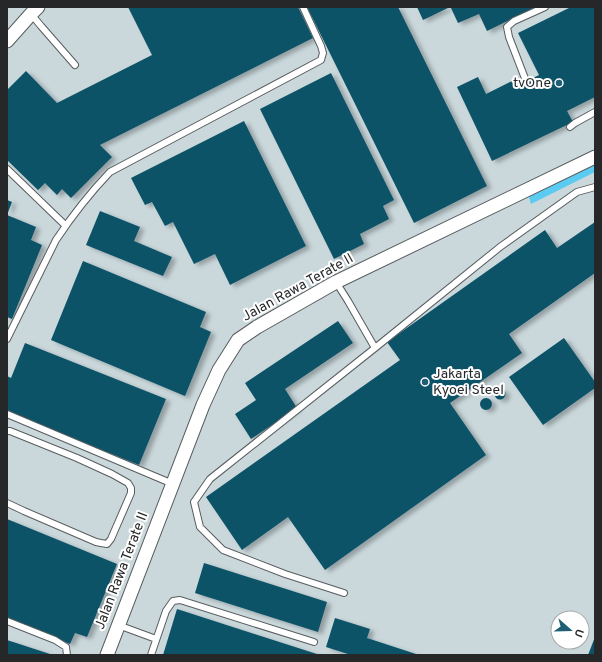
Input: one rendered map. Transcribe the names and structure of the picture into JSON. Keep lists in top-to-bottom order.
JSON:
{
  "streets": {
    "street": ["Jalan Rawa Terate II"]
  },
  "places": ["tvOne", "Jakarta Kyoei Steel"],
  "north": "right"
}
